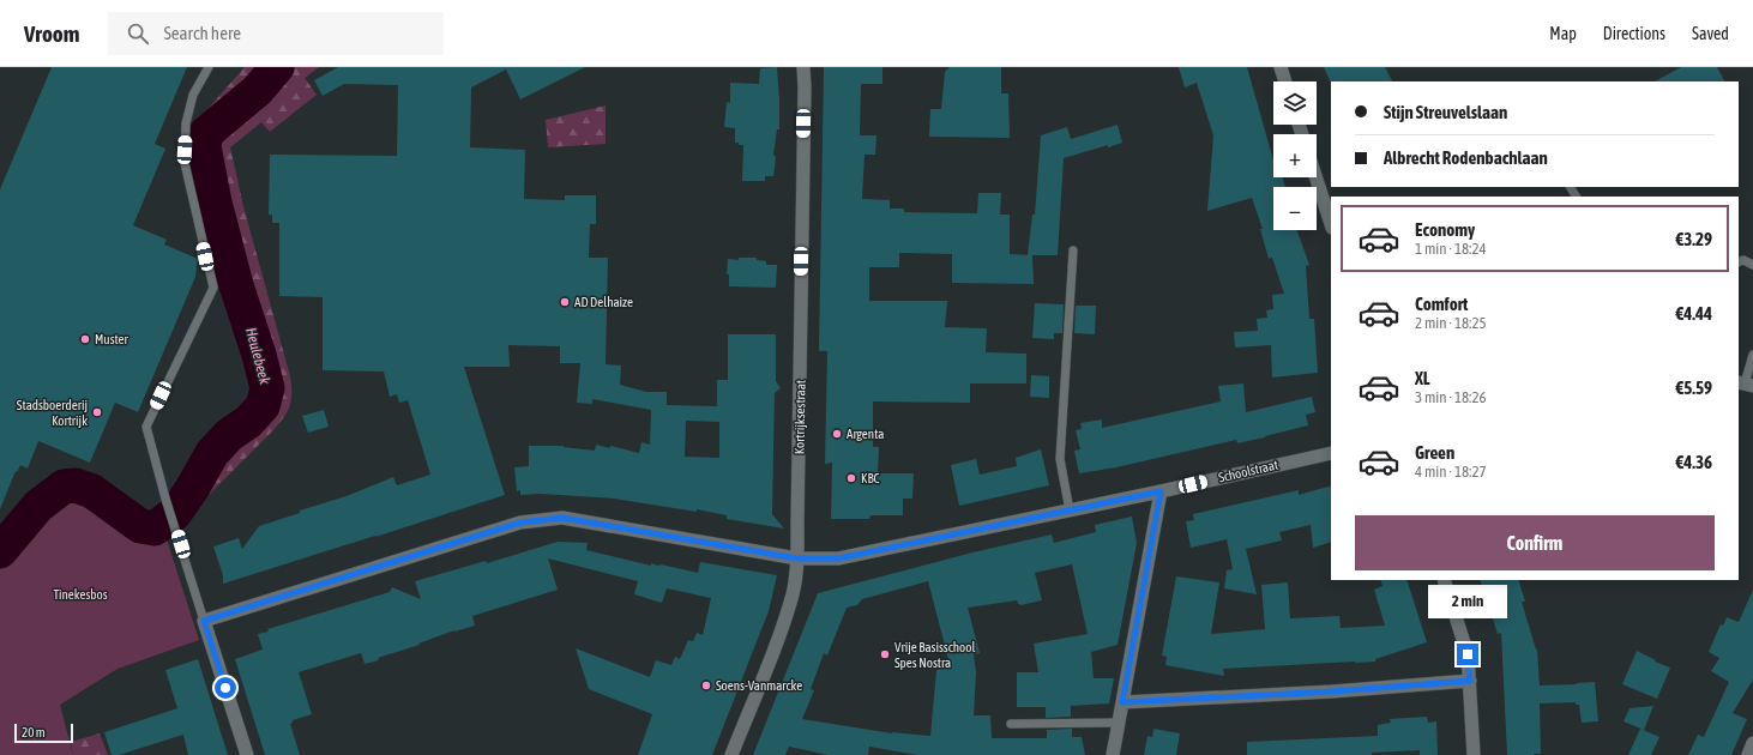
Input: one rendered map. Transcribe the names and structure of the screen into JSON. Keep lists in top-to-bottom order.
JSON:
{
  "streets": {
    "street": ["Kortrijksestraat", "Schoolstraat"]
  },
  "crossings": [
    ["Kortrijksestraat", "Schoolstraat"]
  ],
  "water": ["Heulebeek"],
  "parks": ["Tinekesbos"],
  "places": [
    "AD Delhaize",
    "Muster",
    "Stadsboerderij Kortrijk",
    "Argenta",
    "KBC",
    "Vrije Basisschool Spes Nostra",
    "Soens-Vanmarcke"
  ],
  "scale_bar": "20 m",
  "page": {
    "header": "Vroom",
    "search": "Search here",
    "nav": ["Map", "Directions", "Saved"],
    "map_buttons": ["+", "−"],
    "banner": ["Stijn Streuvelslaan", "Albrecht Rodenbachlaan"],
    "list": [
      {
        "name": "Economy",
        "note": "1 min · 18:24",
        "value": "€3.29"
      },
      {
        "name": "Comfort",
        "note": "2 min · 18:25",
        "value": "€4.44"
      },
      {
        "name": "XL",
        "note": "3 min · 18:26",
        "value": "€5.59"
      },
      {
        "name": "Green",
        "note": "4 min · 18:27",
        "value": "€4.36"
      }
    ],
    "buttons": "Confirm",
    "bubble": "2 min",
    "scale": "20 m"
  }
}
